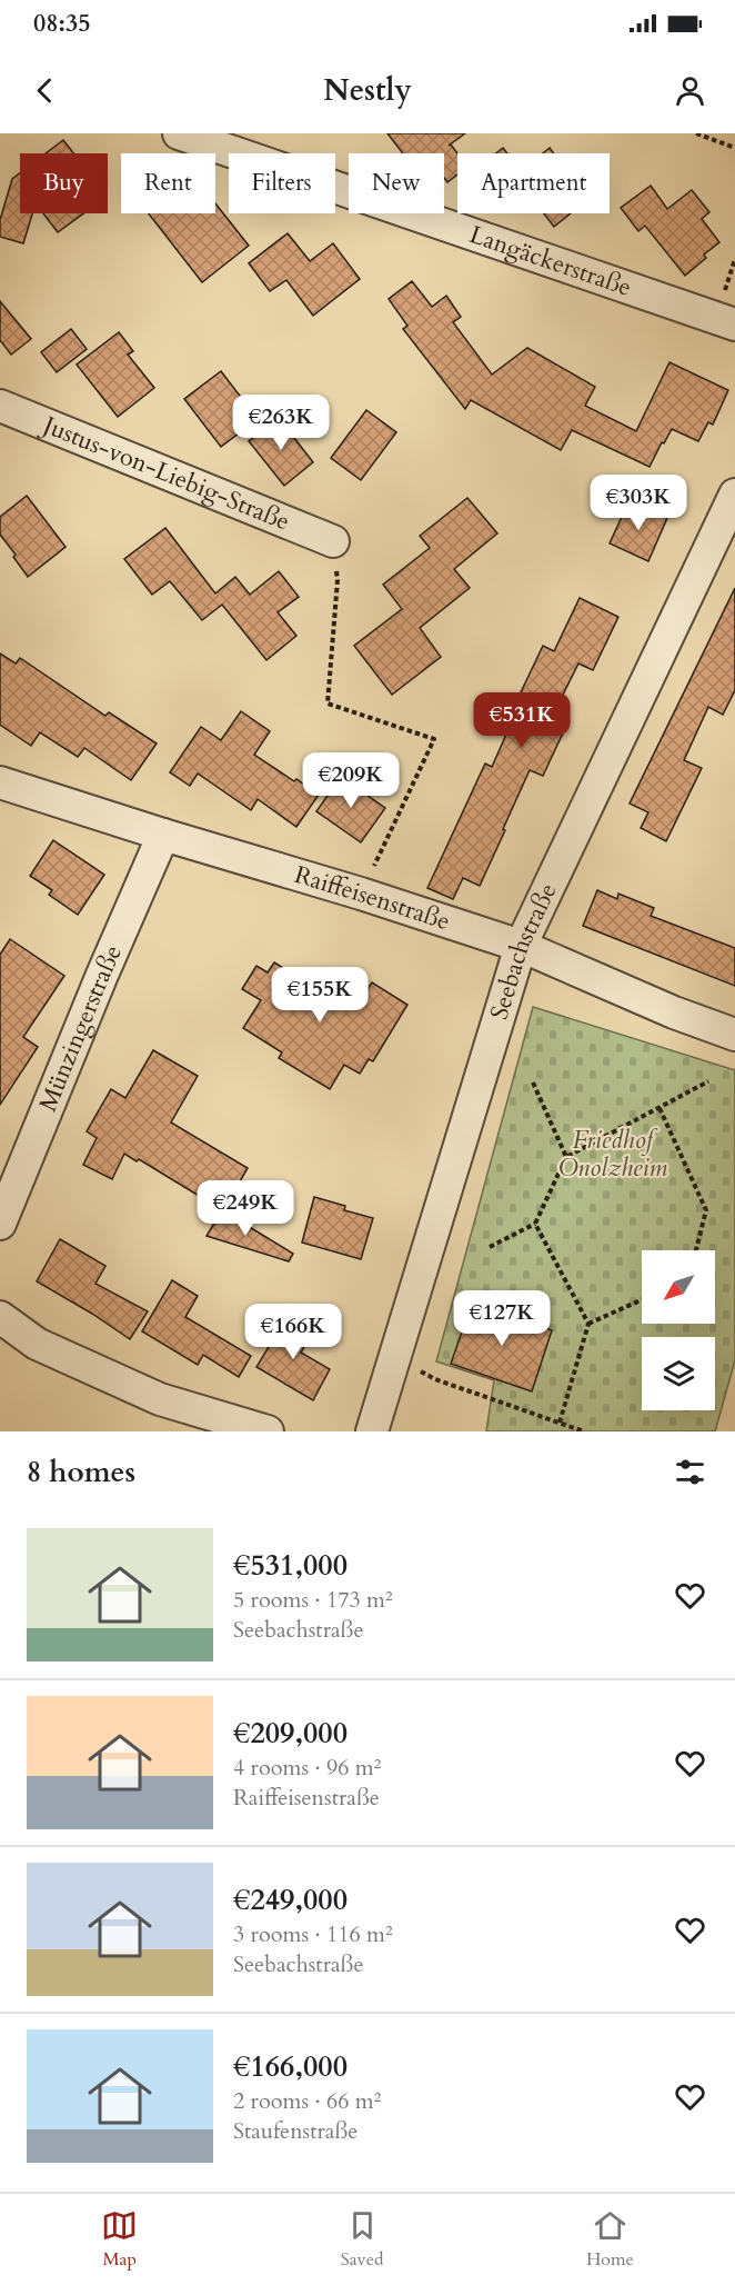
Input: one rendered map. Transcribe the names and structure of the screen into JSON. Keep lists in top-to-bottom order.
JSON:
{
  "streets": {
    "street": [
      "Langäckerstraße",
      "Justus-von-Liebig-Straße",
      "Raiffeisenstraße",
      "Seebachstraße",
      "Münzingerstraße"
    ]
  },
  "crossings": [
    ["Raiffeisenstraße", "Seebachstraße"],
    ["Raiffeisenstraße", "Münzingerstraße"]
  ],
  "parks": ["Friedhof Onolzheim"],
  "north": "bottom left",
  "page": {
    "status": "08:35",
    "header": "Nestly",
    "chip": [
      "Buy",
      "Rent",
      "Filters",
      "New",
      "Apartment"
    ],
    "price": [
      "€263K",
      "€303K",
      "€531K",
      "€209K",
      "€155K",
      "€249K",
      "€127K",
      "€166K"
    ],
    "heading": "8 homes",
    "list": [
      {
        "name": "€531,000",
        "note": "5 rooms · 173 m² · Seebachstraße"
      },
      {
        "name": "€209,000",
        "note": "4 rooms · 96 m² · Raiffeisenstraße"
      },
      {
        "name": "€249,000",
        "note": "3 rooms · 116 m² · Seebachstraße"
      },
      {
        "name": "€166,000",
        "note": "2 rooms · 66 m² · Staufenstraße"
      }
    ],
    "tabs": ["Map", "Saved", "Home"]
  }
}
